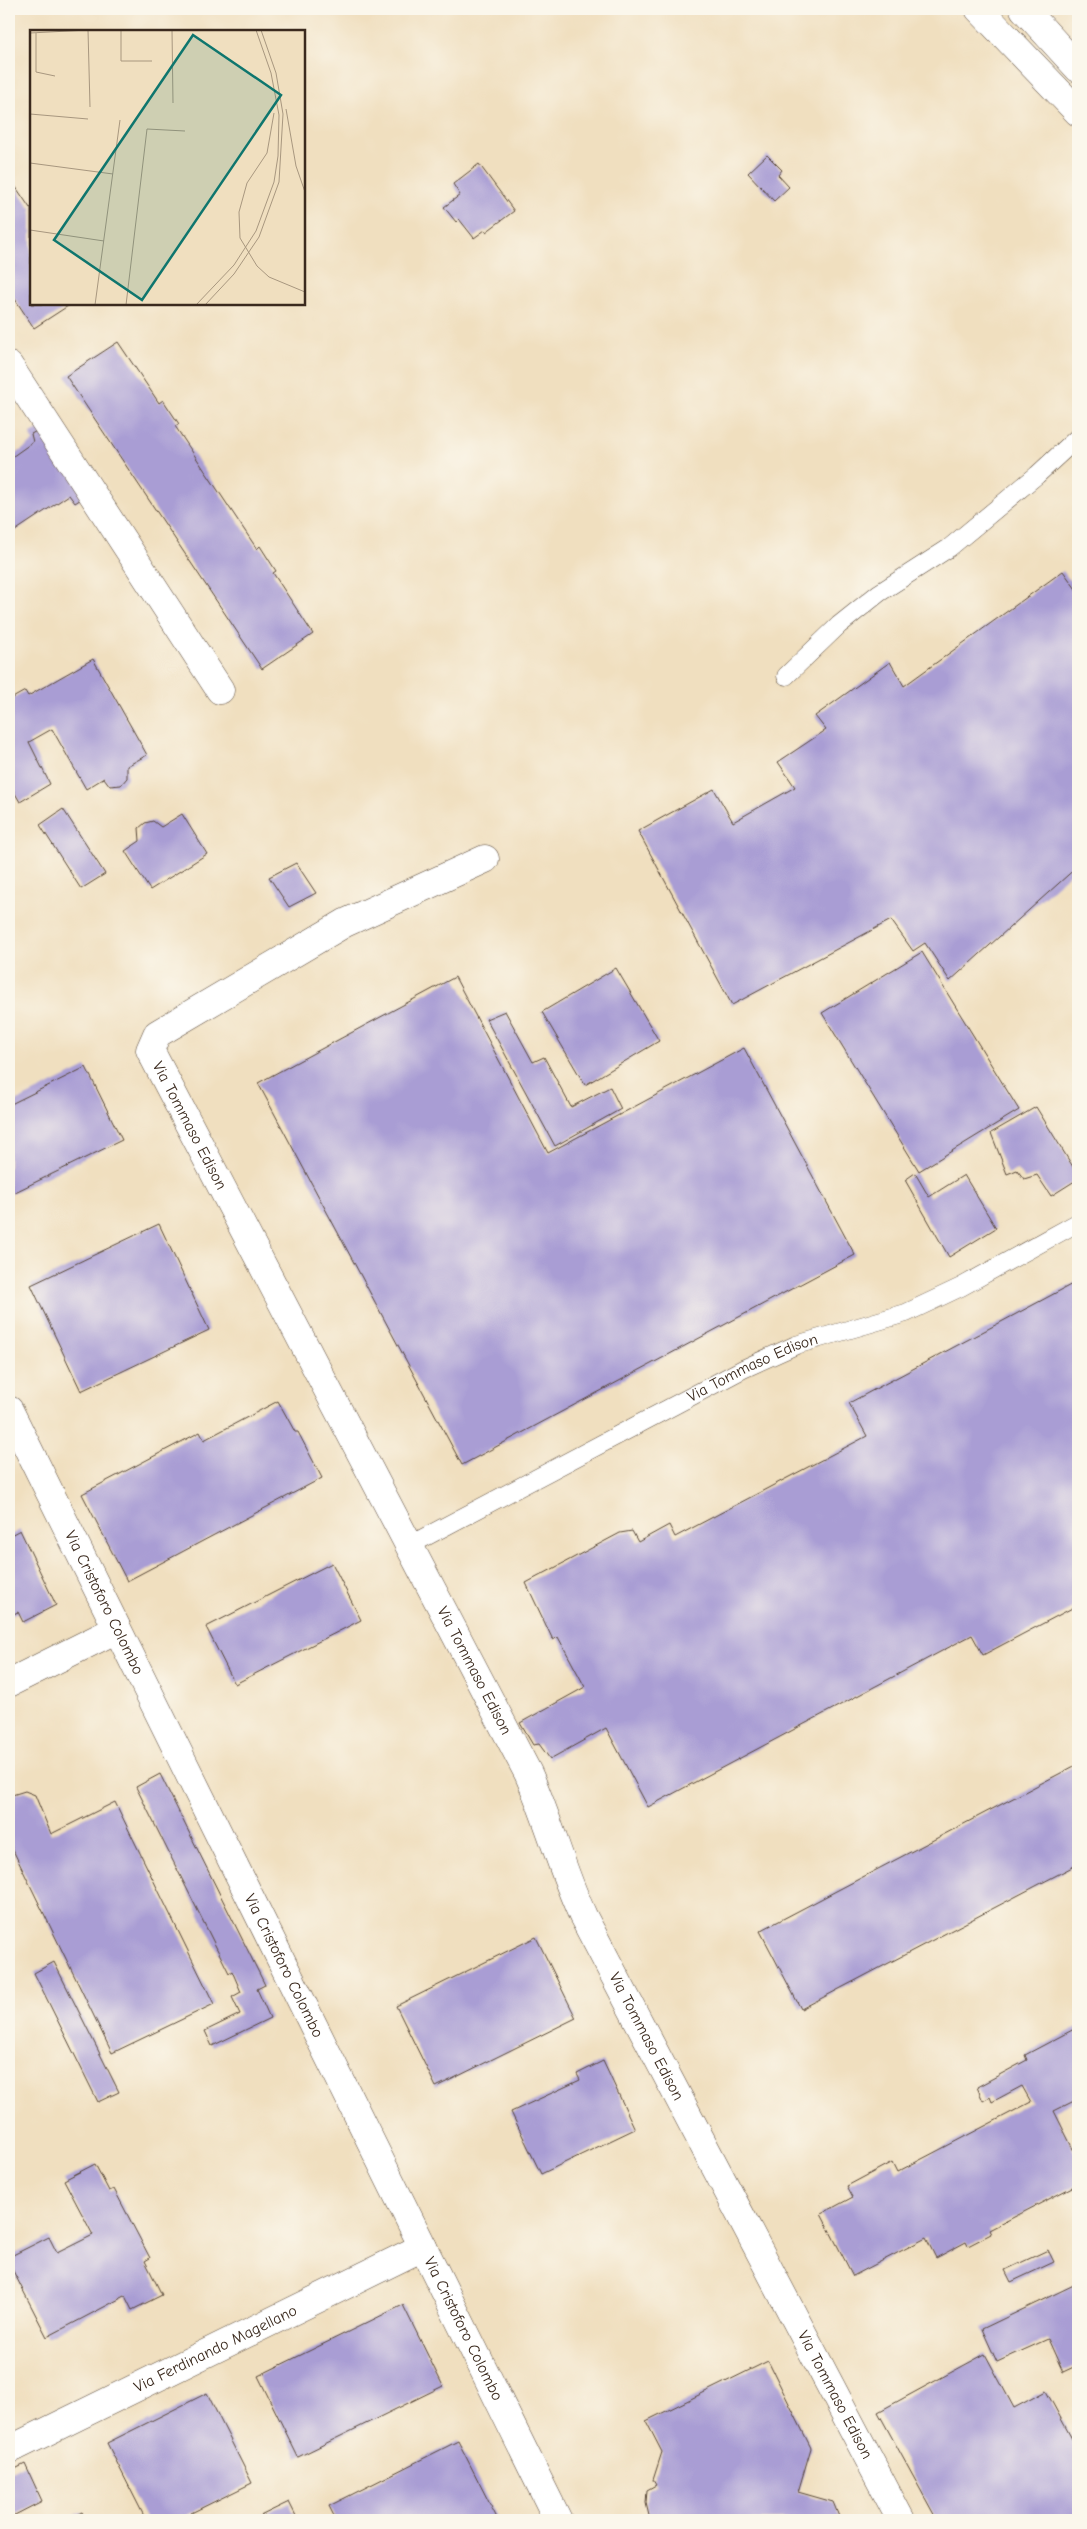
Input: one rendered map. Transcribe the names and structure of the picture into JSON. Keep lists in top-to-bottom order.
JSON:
{
  "streets": {
    "main road": ["Via Tommaso Edison", "Via Cristoforo Colombo", "Via Ferdinando Magellano"]
  },
  "crossings": [
    ["Via Cristoforo Colombo", "Via Ferdinando Magellano"]
  ]
}
